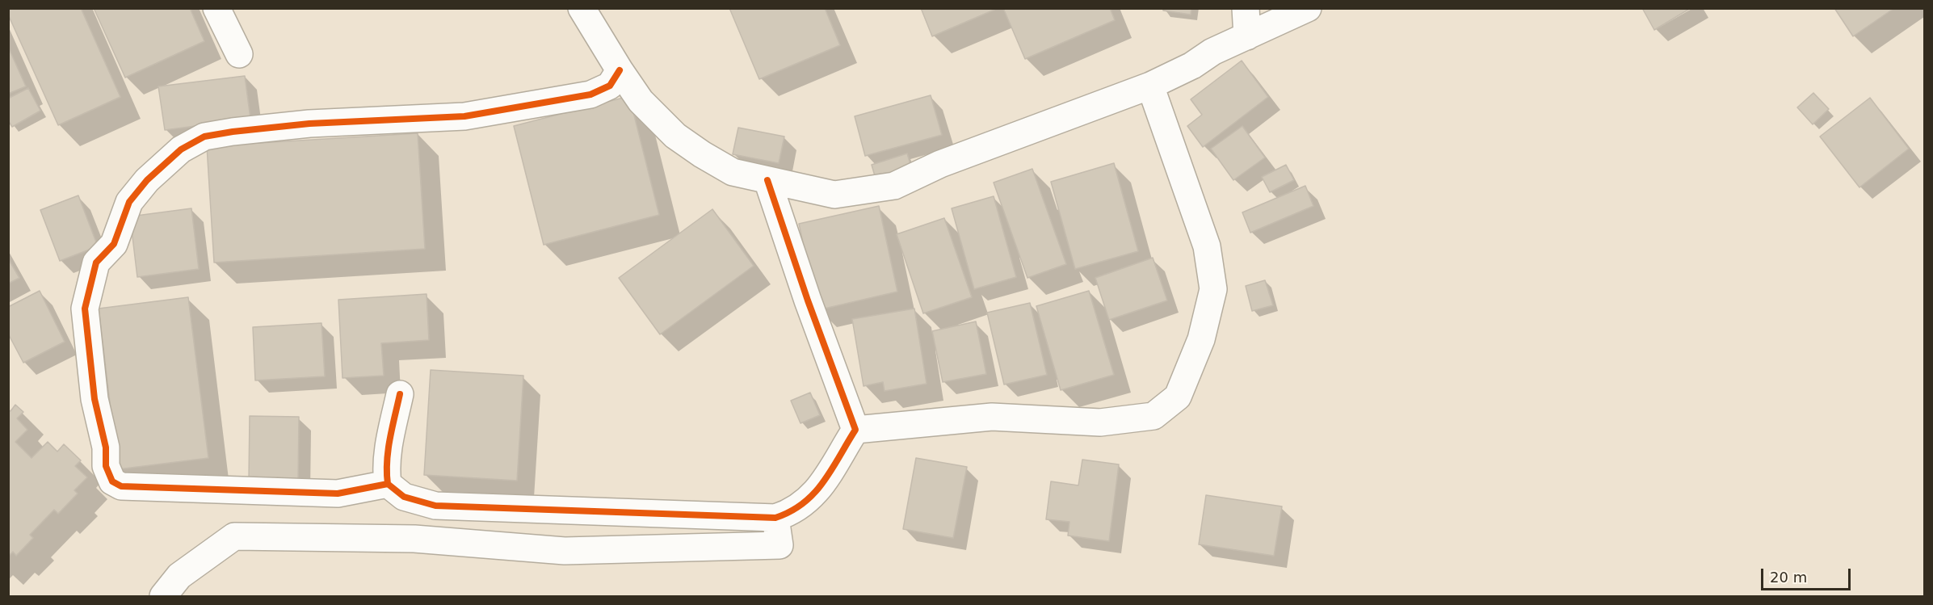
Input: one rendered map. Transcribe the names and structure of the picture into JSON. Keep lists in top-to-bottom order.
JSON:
{
  "scale_bar": "20 m"
}
